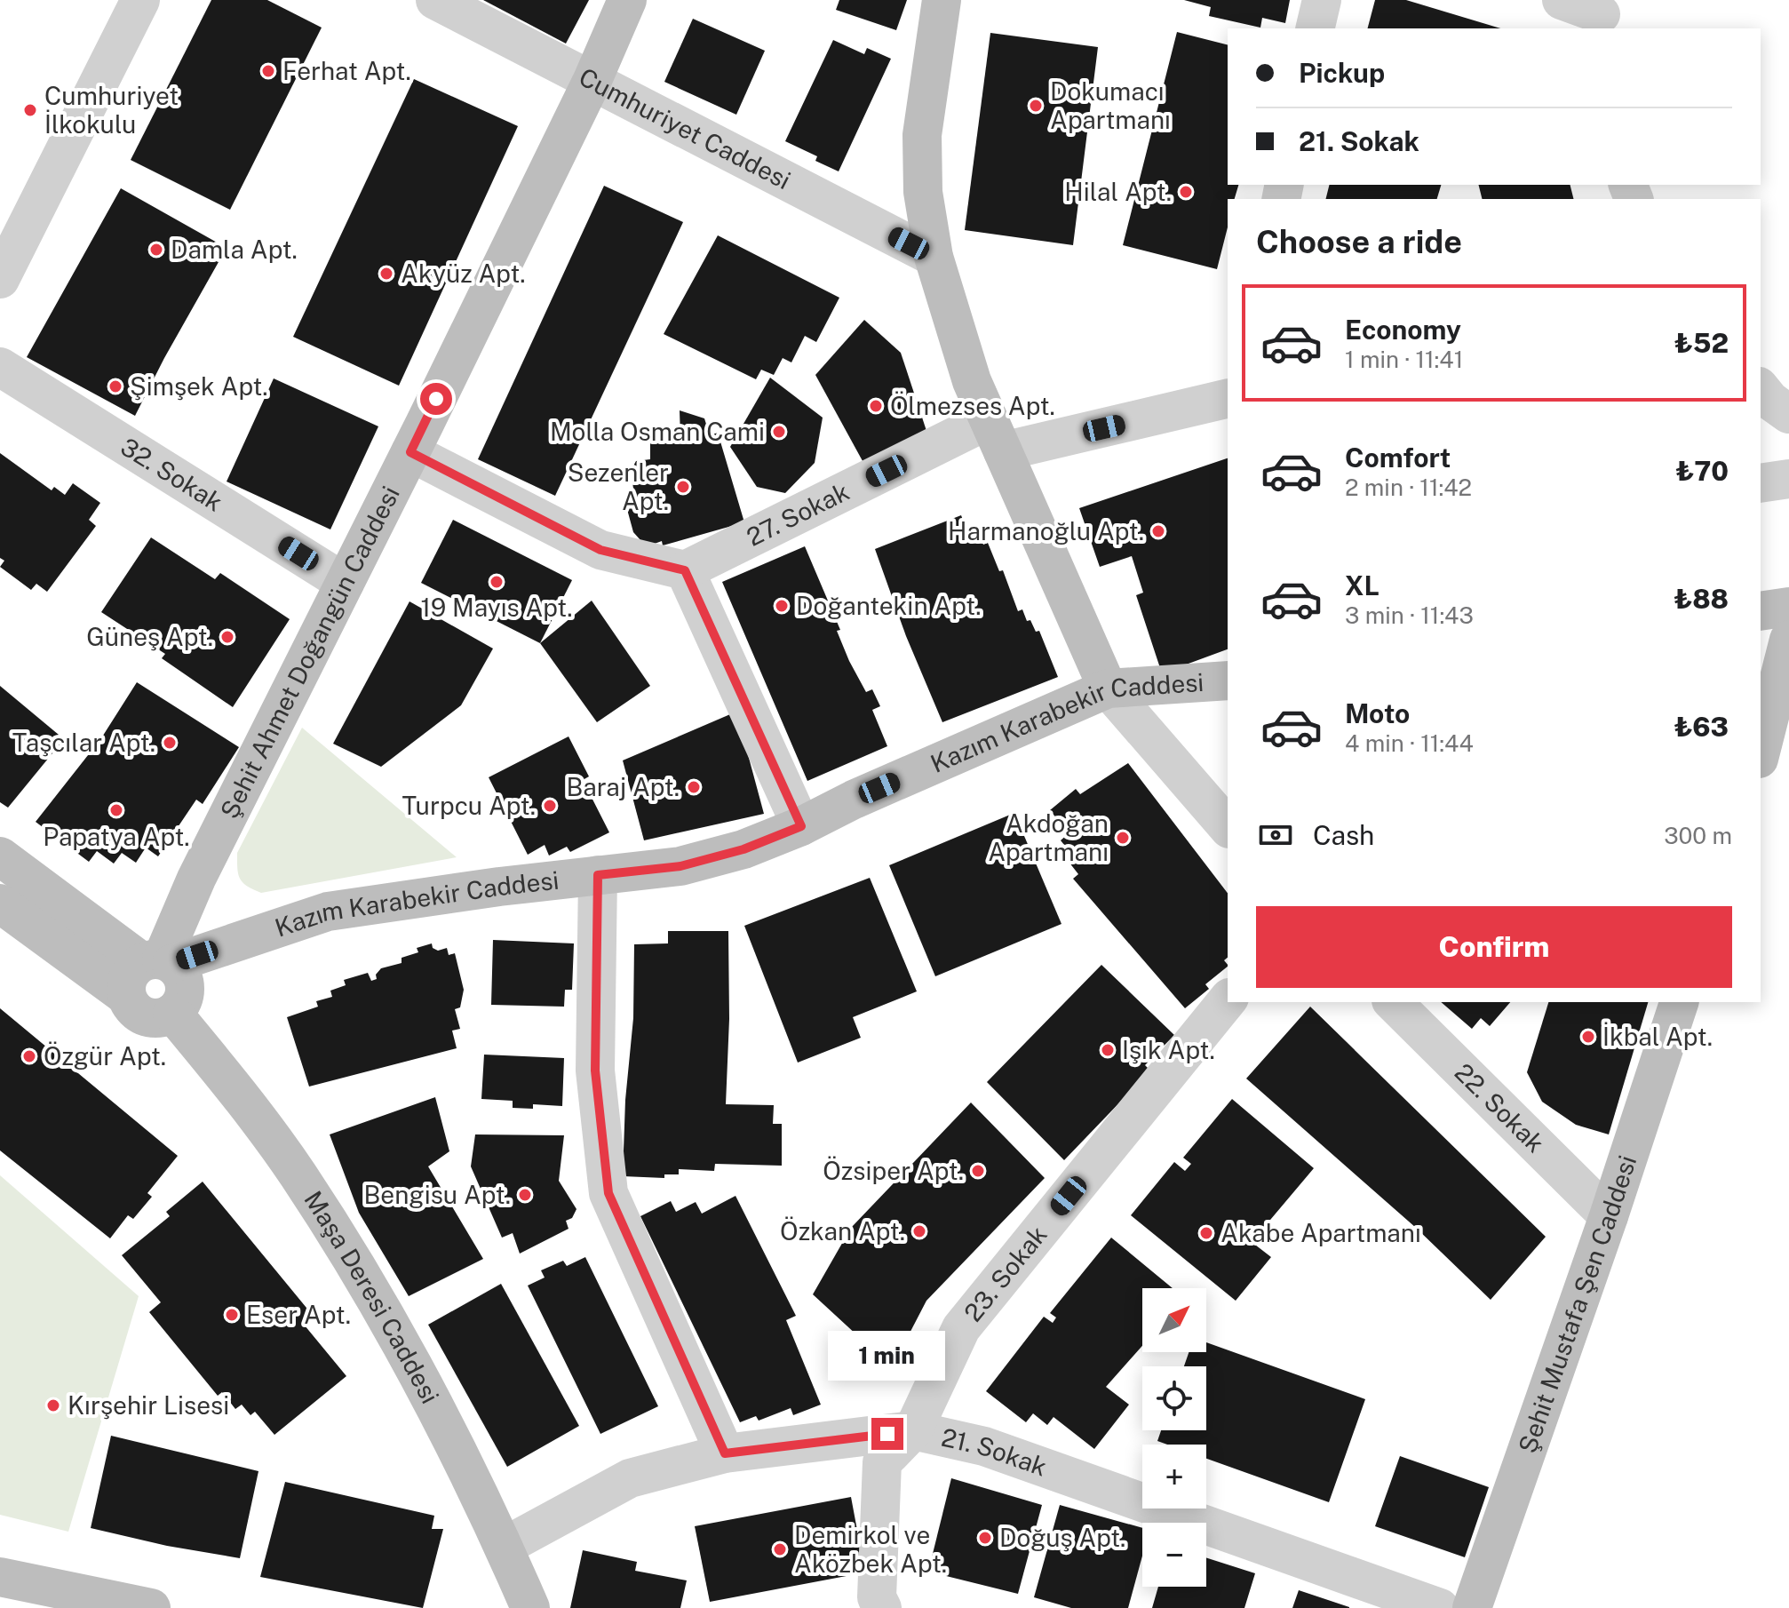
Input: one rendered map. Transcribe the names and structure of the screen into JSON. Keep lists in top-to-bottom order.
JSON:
{
  "streets": {
    "street": [
      "Cumhuriyet Caddesi",
      "32. Sokak",
      "27. Sokak",
      "Şehit Ahmet Doğangün Caddesi",
      "Kazım Karabekir Caddesi",
      "22. Sokak",
      "23. Sokak",
      "Maşa Deresi Caddesi",
      "Şehit Mustafa Şen Caddesi",
      "21. Sokak"
    ]
  },
  "crossings": [
    ["Cumhuriyet Caddesi", "Şehit Ahmet Doğangün Caddesi"],
    ["32. Sokak", "Şehit Ahmet Doğangün Caddesi"],
    ["Şehit Ahmet Doğangün Caddesi", "Kazım Karabekir Caddesi"],
    ["Şehit Ahmet Doğangün Caddesi", "Maşa Deresi Caddesi"],
    ["Kazım Karabekir Caddesi", "Maşa Deresi Caddesi"],
    ["22. Sokak", "Şehit Mustafa Şen Caddesi"],
    ["23. Sokak", "21. Sokak"],
    ["Maşa Deresi Caddesi", "21. Sokak"]
  ],
  "places": [
    "Ferhat Apt.",
    "Dokumacı Apartmanı",
    "Cumhuriyet İlkokulu",
    "Hilal Apt.",
    "Damla Apt.",
    "Akyüz Apt.",
    "Şimşek Apt.",
    "Ölmezses Apt.",
    "Molla Osman Cami",
    "Sezenler Apt.",
    "Harmanoğlu Apt.",
    "19 Mayıs Apt.",
    "Doğantekin Apt.",
    "Güneş Apt.",
    "Taşcılar Apt.",
    "Baraj Apt.",
    "Turpcu Apt.",
    "Papatya Apt.",
    "Akdoğan Apartmanı",
    "İkbal Apt.",
    "Işık Apt.",
    "Özgür Apt.",
    "Özsiper Apt.",
    "Bengisu Apt.",
    "Özkan Apt.",
    "Akabe Apartmanı",
    "Eser Apt.",
    "Kırşehir Lisesi",
    "Doğuş Apt.",
    "Demirkol ve Aközbek Apt."
  ],
  "north": "top right",
  "page": {
    "banner": ["Pickup", "21. Sokak"],
    "heading": "Choose a ride",
    "list": [
      {
        "name": "Economy",
        "note": "1 min · 11:41",
        "value": "₺52"
      },
      {
        "name": "Comfort",
        "note": "2 min · 11:42",
        "value": "₺70"
      },
      {
        "name": "XL",
        "note": "3 min · 11:43",
        "value": "₺88"
      },
      {
        "name": "Moto",
        "note": "4 min · 11:44",
        "value": "₺63"
      }
    ],
    "pay": ["Cash", "300 m"],
    "buttons": "Confirm",
    "map_buttons": ["+", "−"],
    "bubble": "1 min"
  }
}
